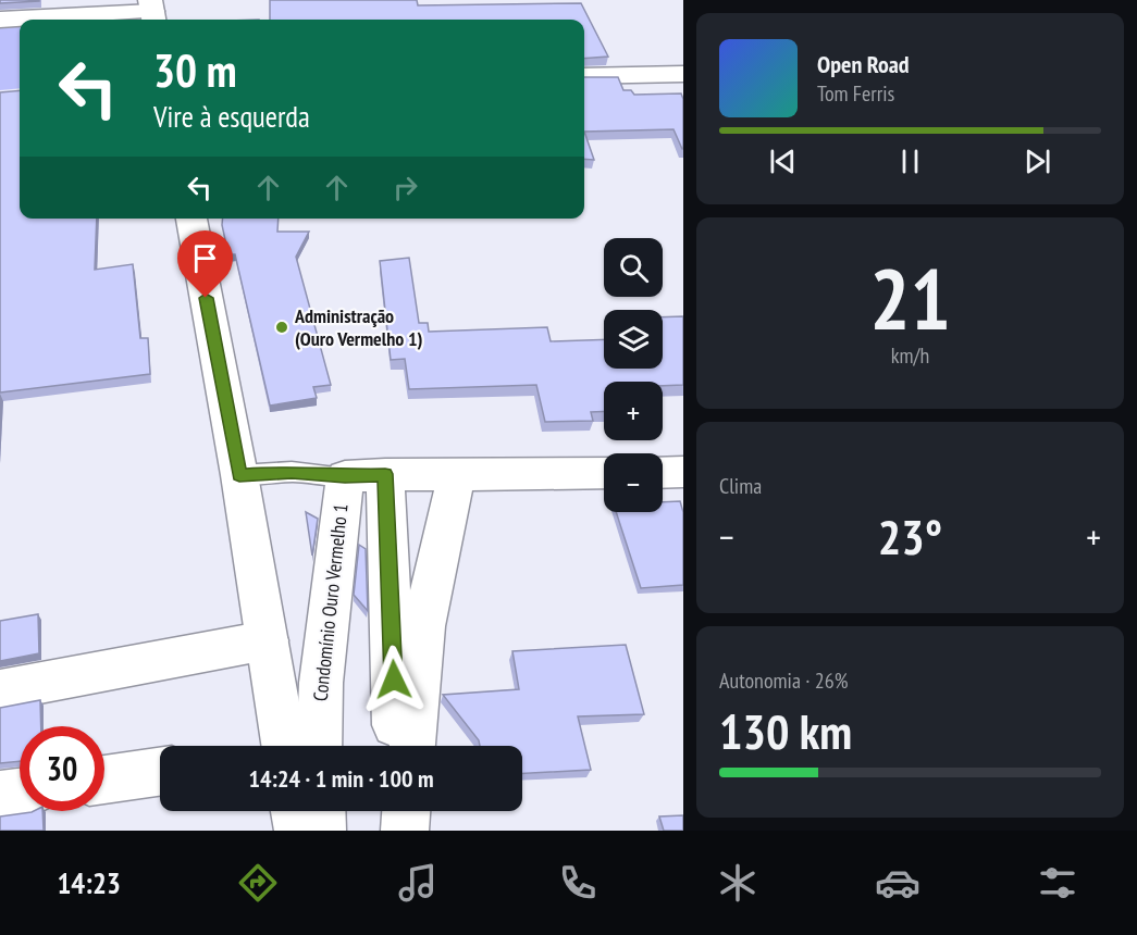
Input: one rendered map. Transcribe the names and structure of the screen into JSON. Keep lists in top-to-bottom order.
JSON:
{
  "streets": {
    "street": ["Condomínio Ouro Vermelho 1"]
  },
  "places": ["Administração (Ouro Vermelho 1)"],
  "page": {
    "turn": ["30 m", "Vire à esquerda"],
    "song": ["Open Road", "Tom Ferris"],
    "tile": [
      ["21", "km/h"],
      "Clima",
      ["Autonomia · 26%", "130 km"]
    ],
    "map_buttons": ["+", "−"],
    "heat": ["−", "23°", "+"],
    "limit": "30",
    "trip": "14:24 · 1 min · 100 m",
    "tabs": "14:23"
  }
}
